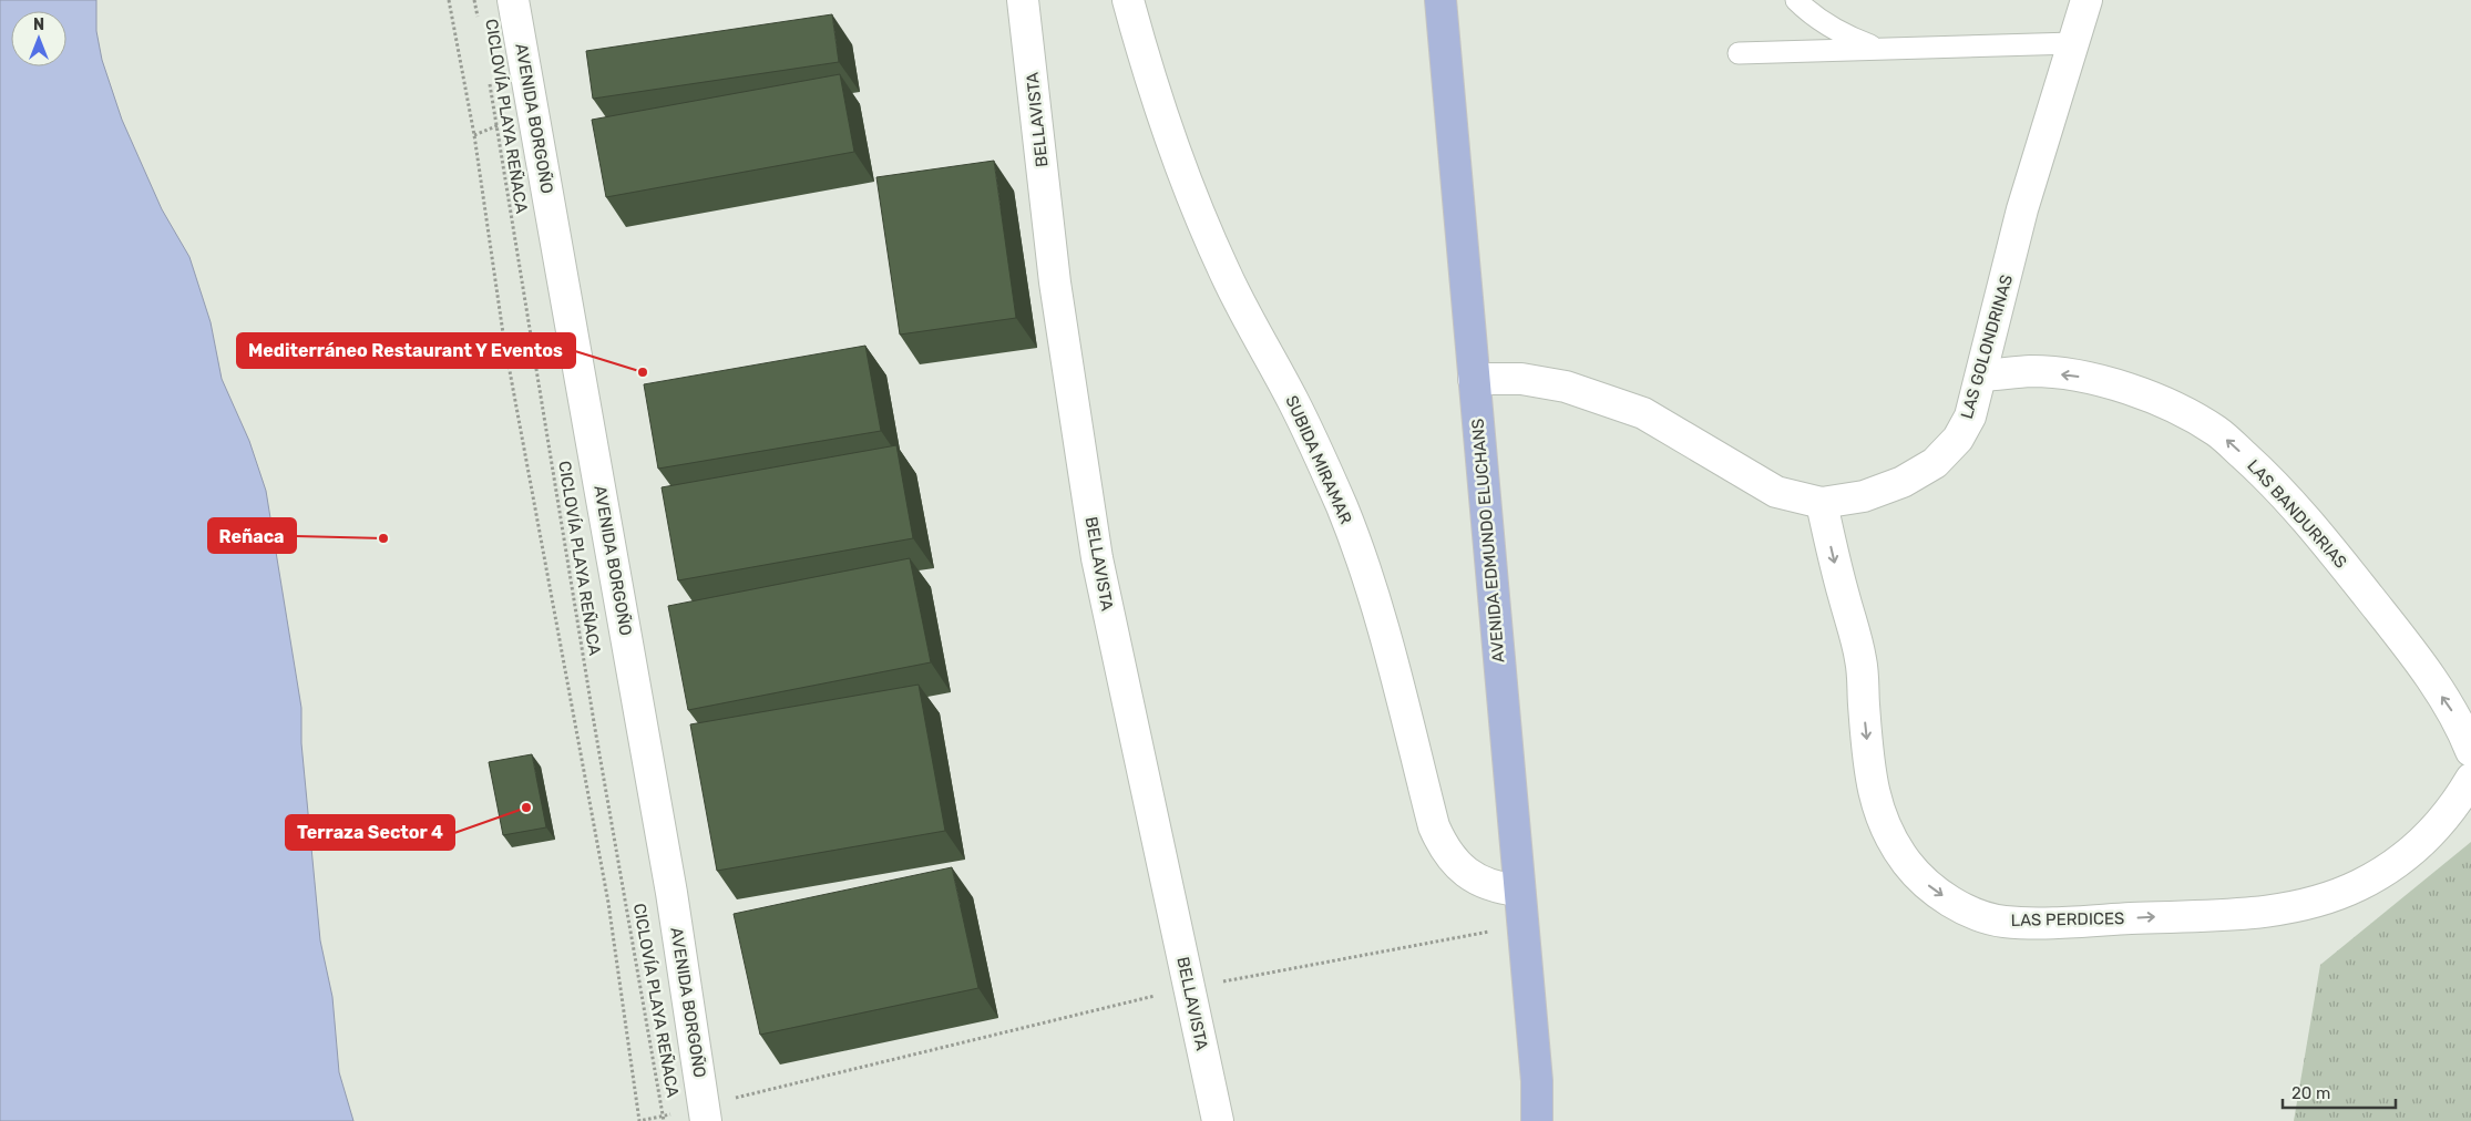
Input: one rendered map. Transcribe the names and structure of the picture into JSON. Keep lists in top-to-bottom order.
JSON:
{
  "streets": {
    "main road": ["AVENIDA EDMUNDO ELUCHANS"],
    "street": [
      "AVENIDA BORGOÑO",
      "BELLAVISTA",
      "LAS GOLONDRINAS",
      "SUBIDA MIRAMAR",
      "LAS BANDURRIAS",
      "LAS PERDICES"
    ],
    "path": ["CICLOVÍA PLAYA REÑACA"]
  },
  "crossings": [
    ["LAS GOLONDRINAS", "LAS BANDURRIAS"],
    ["LAS GOLONDRINAS", "AVENIDA EDMUNDO ELUCHANS"],
    ["LAS GOLONDRINAS", "LAS PERDICES"],
    ["SUBIDA MIRAMAR", "AVENIDA EDMUNDO ELUCHANS"]
  ],
  "one_way": ["LAS BANDURRIAS"],
  "places": ["Mediterráneo Restaurant Y Eventos", "Reñaca", "Terraza Sector 4"],
  "scale_bar": "20 m",
  "north": "top"
}
